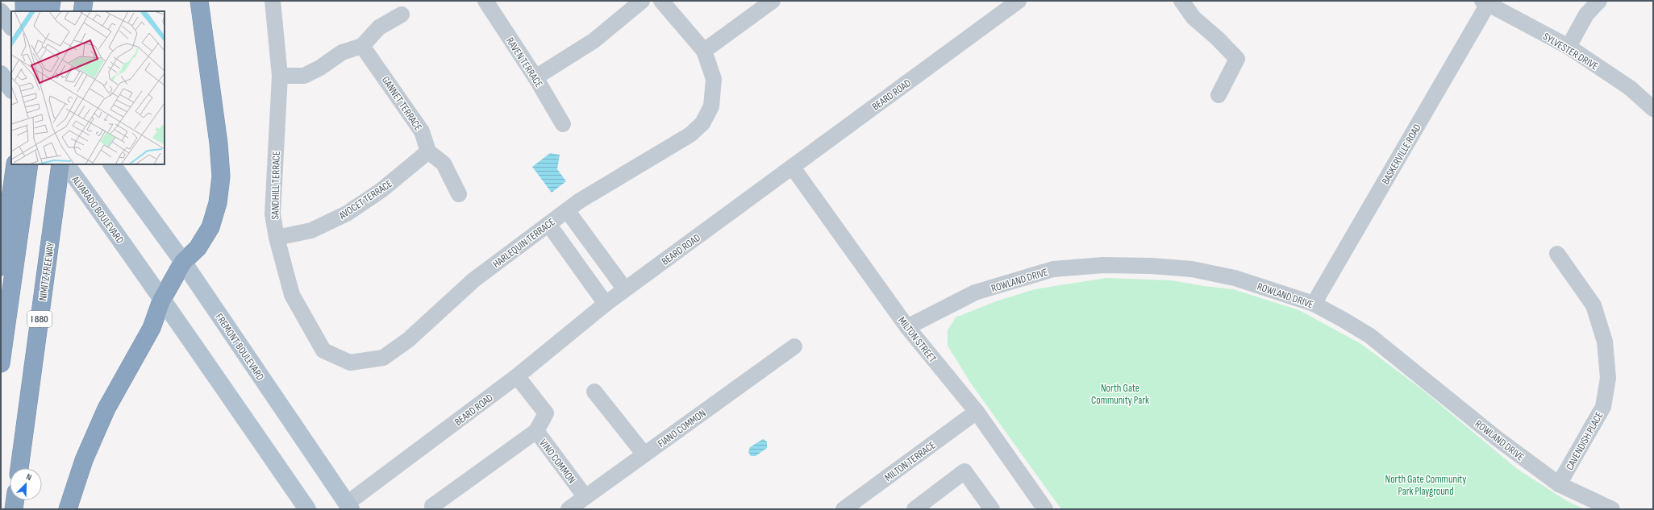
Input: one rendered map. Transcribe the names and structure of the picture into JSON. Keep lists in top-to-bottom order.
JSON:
{
  "streets": {
    "highway": ["NIMITZ FREEWAY", "I 880"],
    "main road": ["ALVARADO BOULEVARD", "FREMONT BOULEVARD"],
    "street": [
      "SYLVESTER DRIVE",
      "RAVEN TERRACE",
      "BEARD ROAD",
      "GANNET TERRACE",
      "BASKERVILLE ROAD",
      "SANDHILL TERRACE",
      "AVOCET TERRACE",
      "HARLEQUIN TERRACE",
      "ROWLAND DRIVE",
      "MILTON STREET",
      "FIANO COMMON",
      "CAVENDISH PLACE",
      "VINO COMMON",
      "MILTON TERRACE"
    ]
  },
  "crossings": [
    ["SYLVESTER DRIVE", "BASKERVILLE ROAD"],
    ["BEARD ROAD", "MILTON STREET"],
    ["BEARD ROAD", "FREMONT BOULEVARD"],
    ["BEARD ROAD", "VINO COMMON"],
    ["GANNET TERRACE", "AVOCET TERRACE"],
    ["BASKERVILLE ROAD", "ROWLAND DRIVE"],
    ["SANDHILL TERRACE", "AVOCET TERRACE"],
    ["SANDHILL TERRACE", "HARLEQUIN TERRACE"],
    ["ROWLAND DRIVE", "MILTON STREET"],
    ["ROWLAND DRIVE", "CAVENDISH PLACE"],
    ["MILTON STREET", "MILTON TERRACE"],
    ["FIANO COMMON", "VINO COMMON"]
  ],
  "parks": ["North Gate Community Park", "North Gate Community Park Playground"],
  "north": "top right"
}
